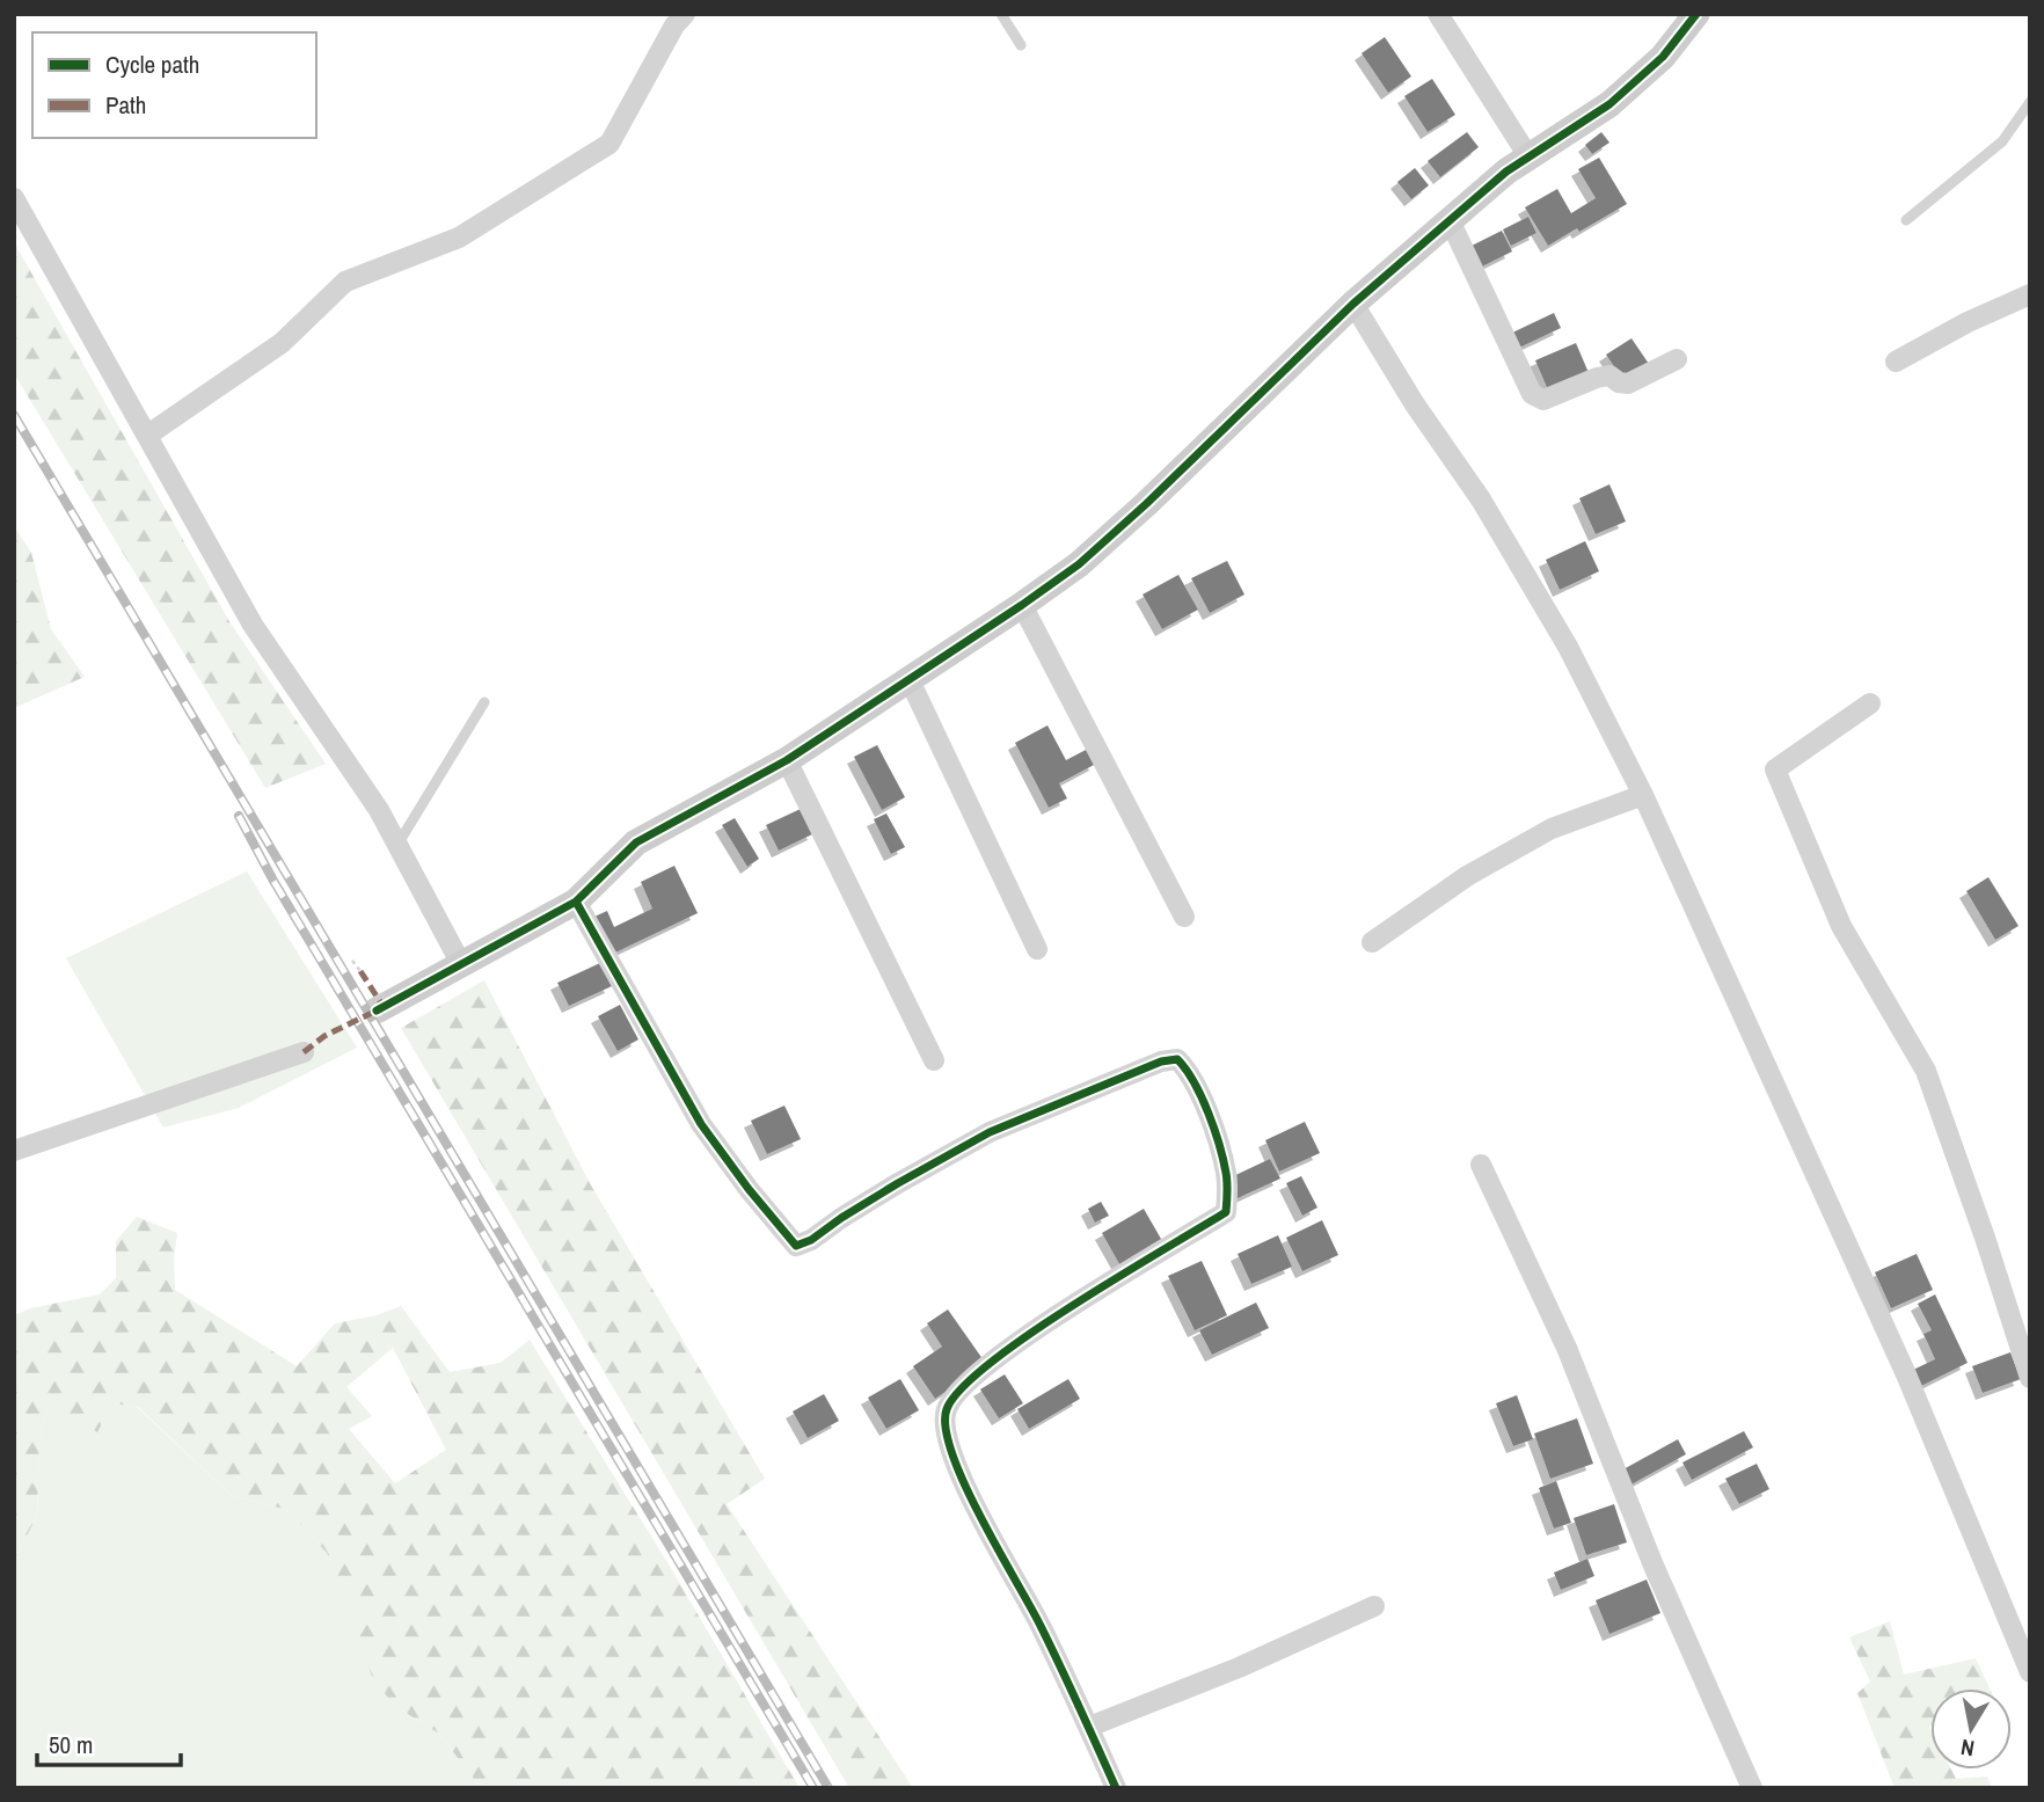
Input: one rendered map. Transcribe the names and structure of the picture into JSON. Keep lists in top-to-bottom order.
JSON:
{
  "legend": ["Cycle path", "Path"],
  "scale_bar": "50 m",
  "north": "bottom"
}
